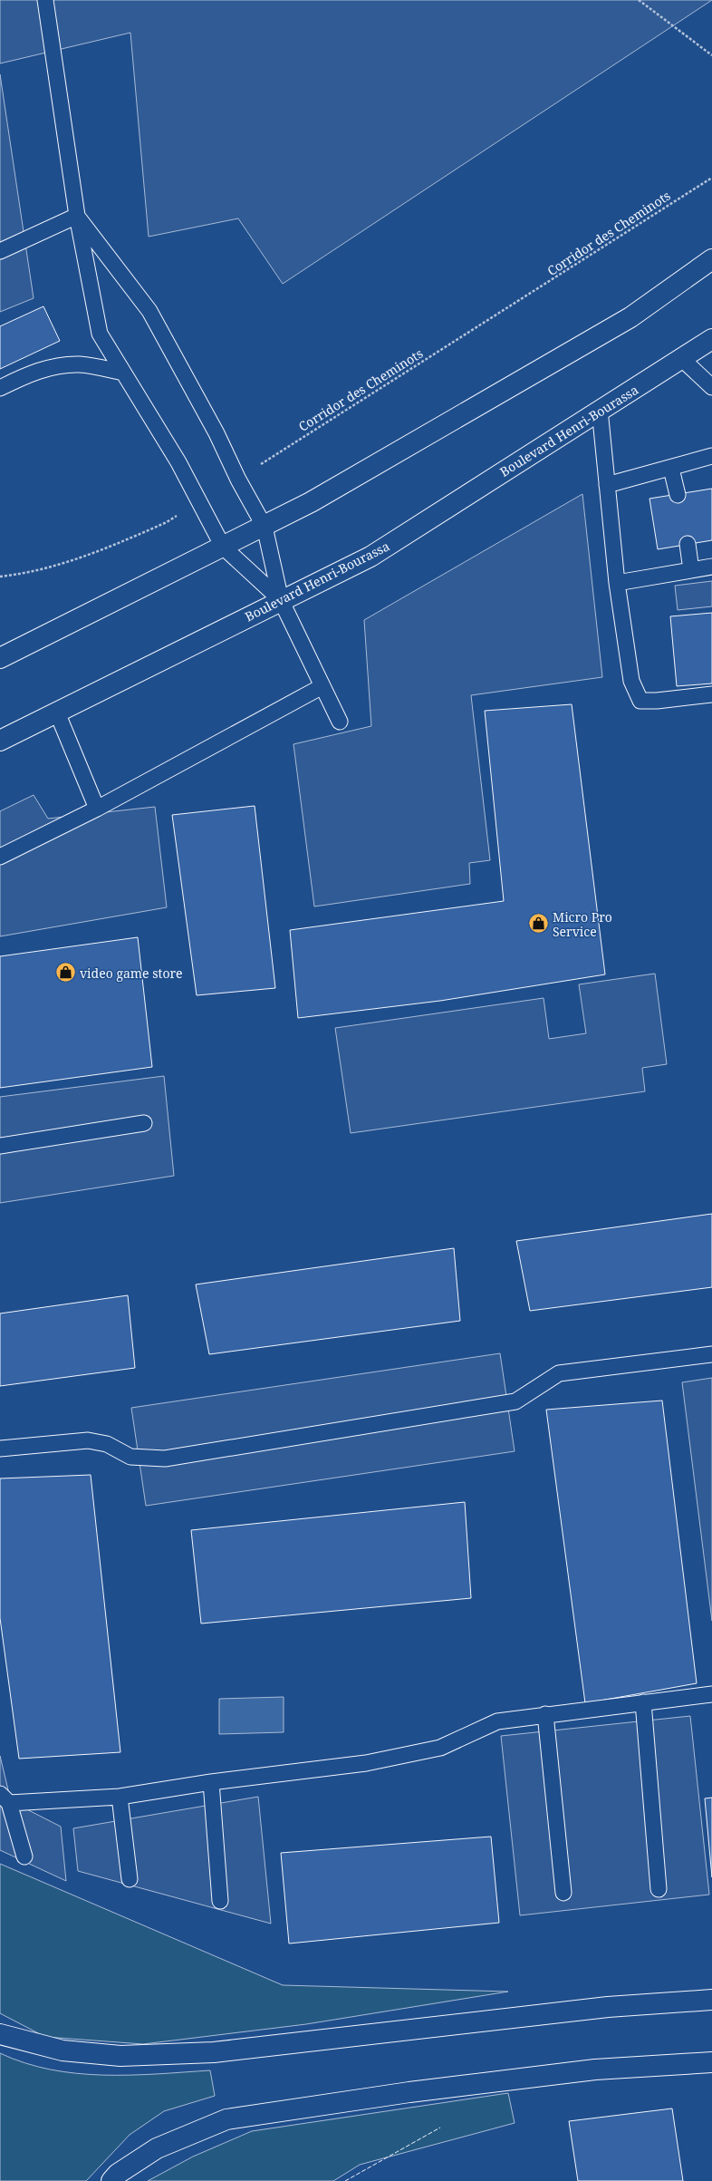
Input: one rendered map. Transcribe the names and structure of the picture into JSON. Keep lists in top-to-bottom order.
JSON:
{
  "streets": {
    "main road": ["Boulevard Henri-Bourassa"],
    "path": ["Corridor des Cheminots"]
  },
  "places": {
    "shop": ["Micro Pro Service", "video game store"]
  }
}
